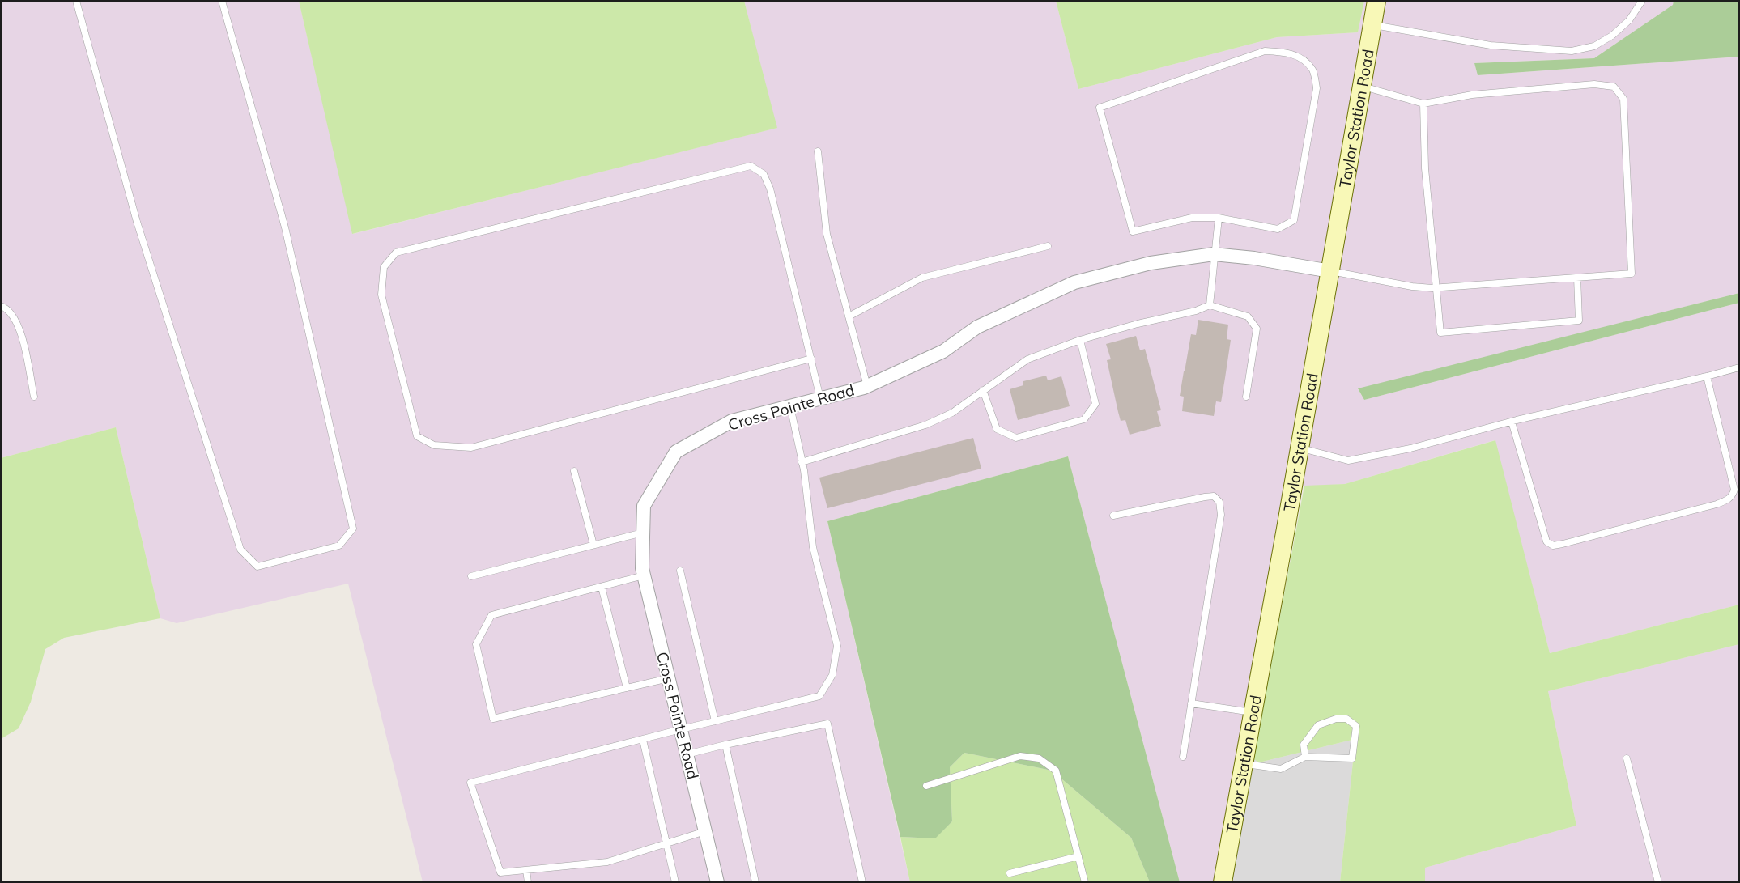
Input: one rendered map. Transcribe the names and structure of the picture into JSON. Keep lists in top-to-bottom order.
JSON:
{
  "streets": {
    "main road": ["Taylor Station Road"],
    "street": ["Cross Pointe Road"]
  },
  "crossings": [
    ["Taylor Station Road", "Cross Pointe Road"]
  ]
}
